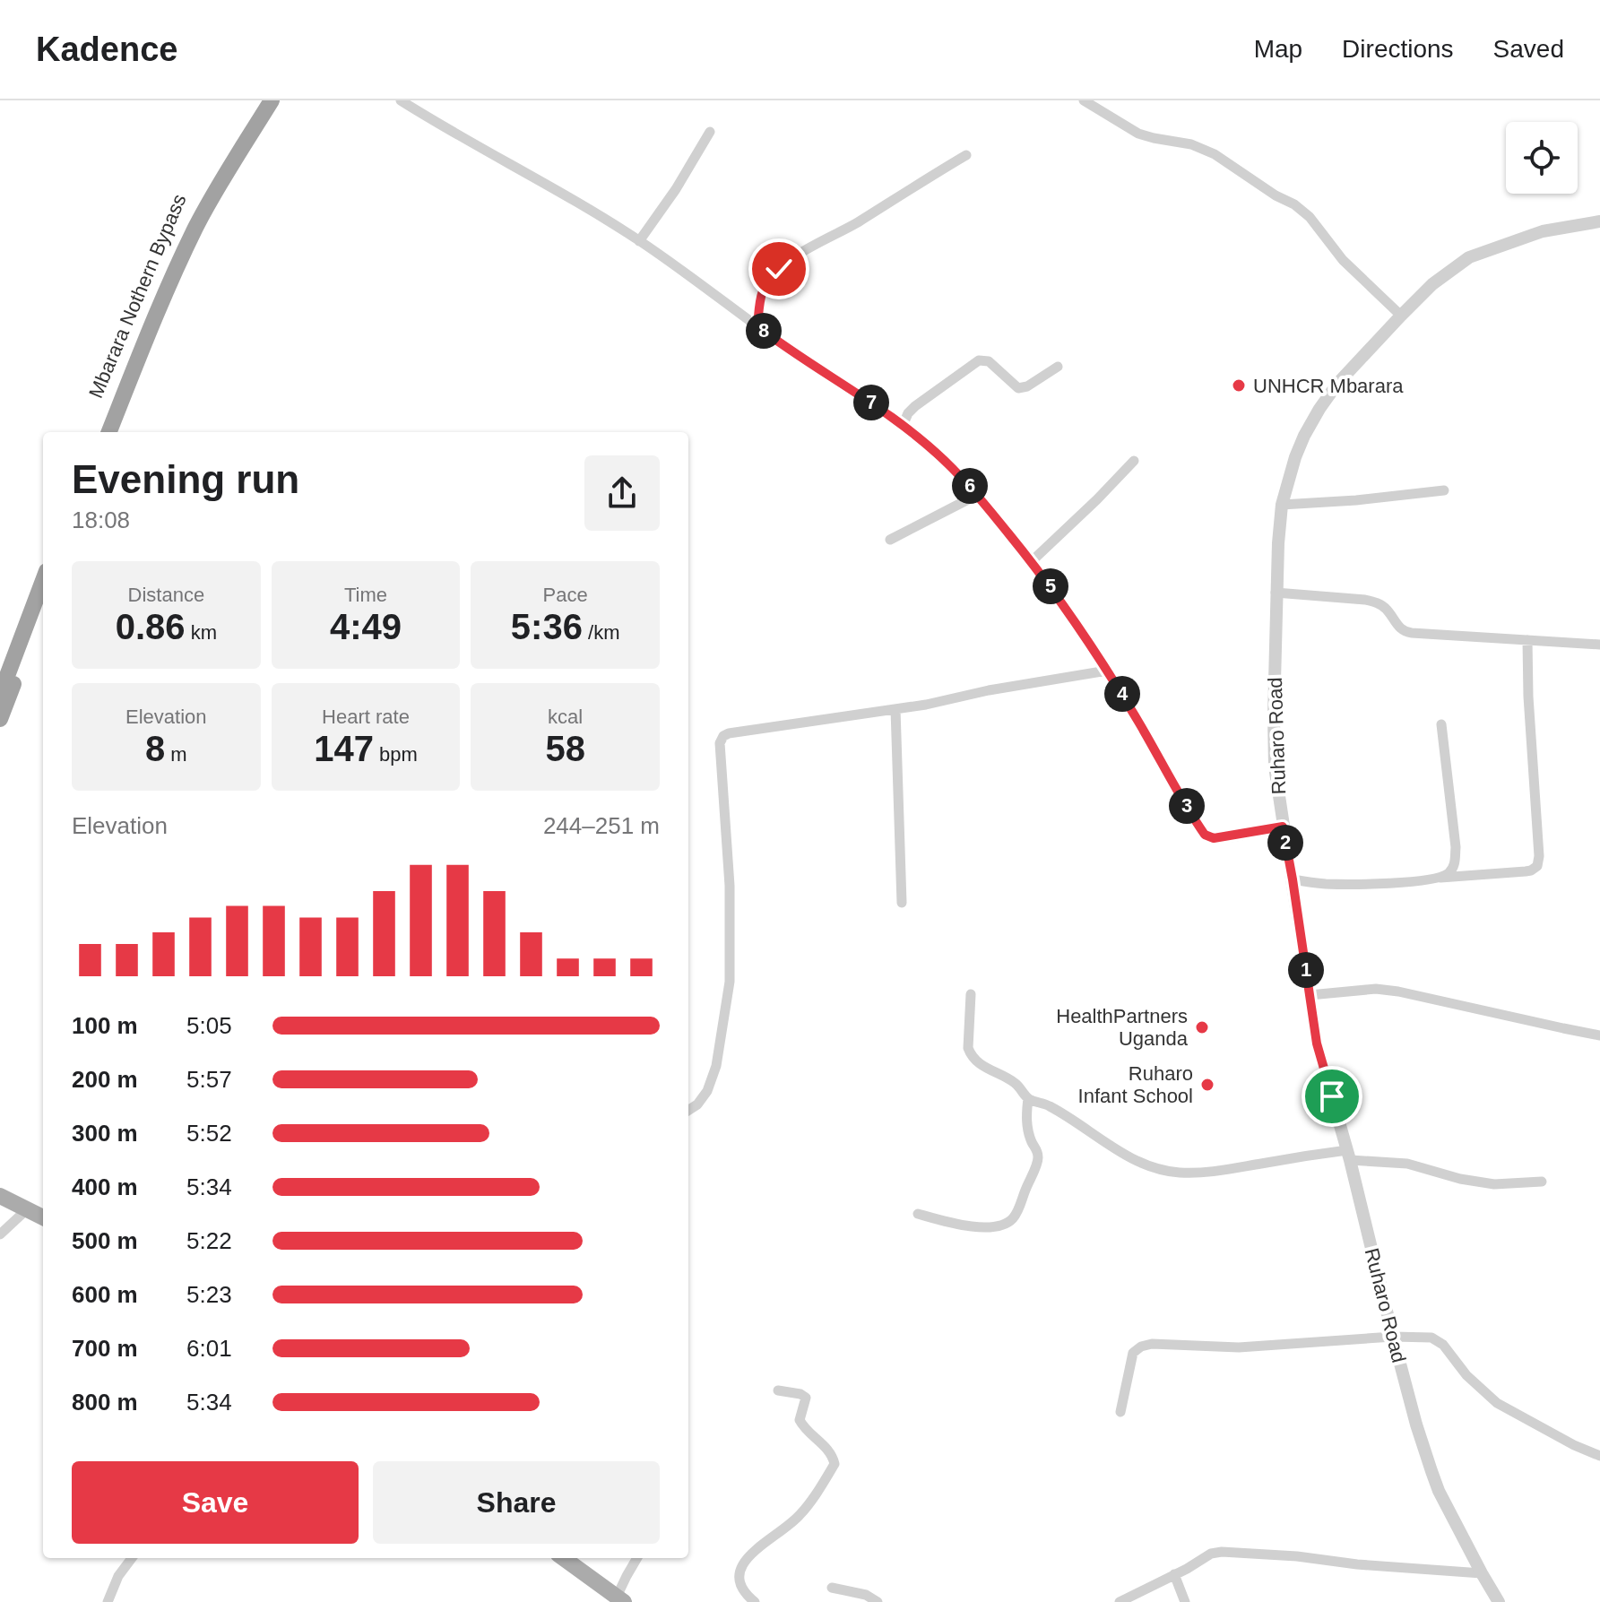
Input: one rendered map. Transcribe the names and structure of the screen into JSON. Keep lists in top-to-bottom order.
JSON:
{
  "streets": {
    "highway": ["Mbarara Nothern Bypass"],
    "street": ["Ruharo Road"]
  },
  "places": ["UNHCR Mbarara", "HealthPartners Uganda", "Ruharo Infant School"],
  "page": {
    "header": "Kadence",
    "nav": ["Map", "Directions", "Saved"],
    "pins": [
      "8",
      "7",
      "6",
      "5",
      "4",
      "3",
      "2",
      "1"
    ],
    "heading": ["Evening run", "18:08"],
    "stats": [
      ["Distance", "0.86 km"],
      ["Time", "4:49"],
      ["Pace", "5:36 /km"],
      ["Elevation", "8 m"],
      ["Heart rate", "147 bpm"],
      ["kcal", "58"]
    ],
    "chart": ["Elevation", "244–251 m"],
    "list": [
      {
        "name": "100 m",
        "note": "5:05"
      },
      {
        "name": "200 m",
        "note": "5:57"
      },
      {
        "name": "300 m",
        "note": "5:52"
      },
      {
        "name": "400 m",
        "note": "5:34"
      },
      {
        "name": "500 m",
        "note": "5:22"
      },
      {
        "name": "600 m",
        "note": "5:23"
      },
      {
        "name": "700 m",
        "note": "6:01"
      },
      {
        "name": "800 m",
        "note": "5:34"
      }
    ],
    "buttons": ["Save", "Share"]
  }
}
